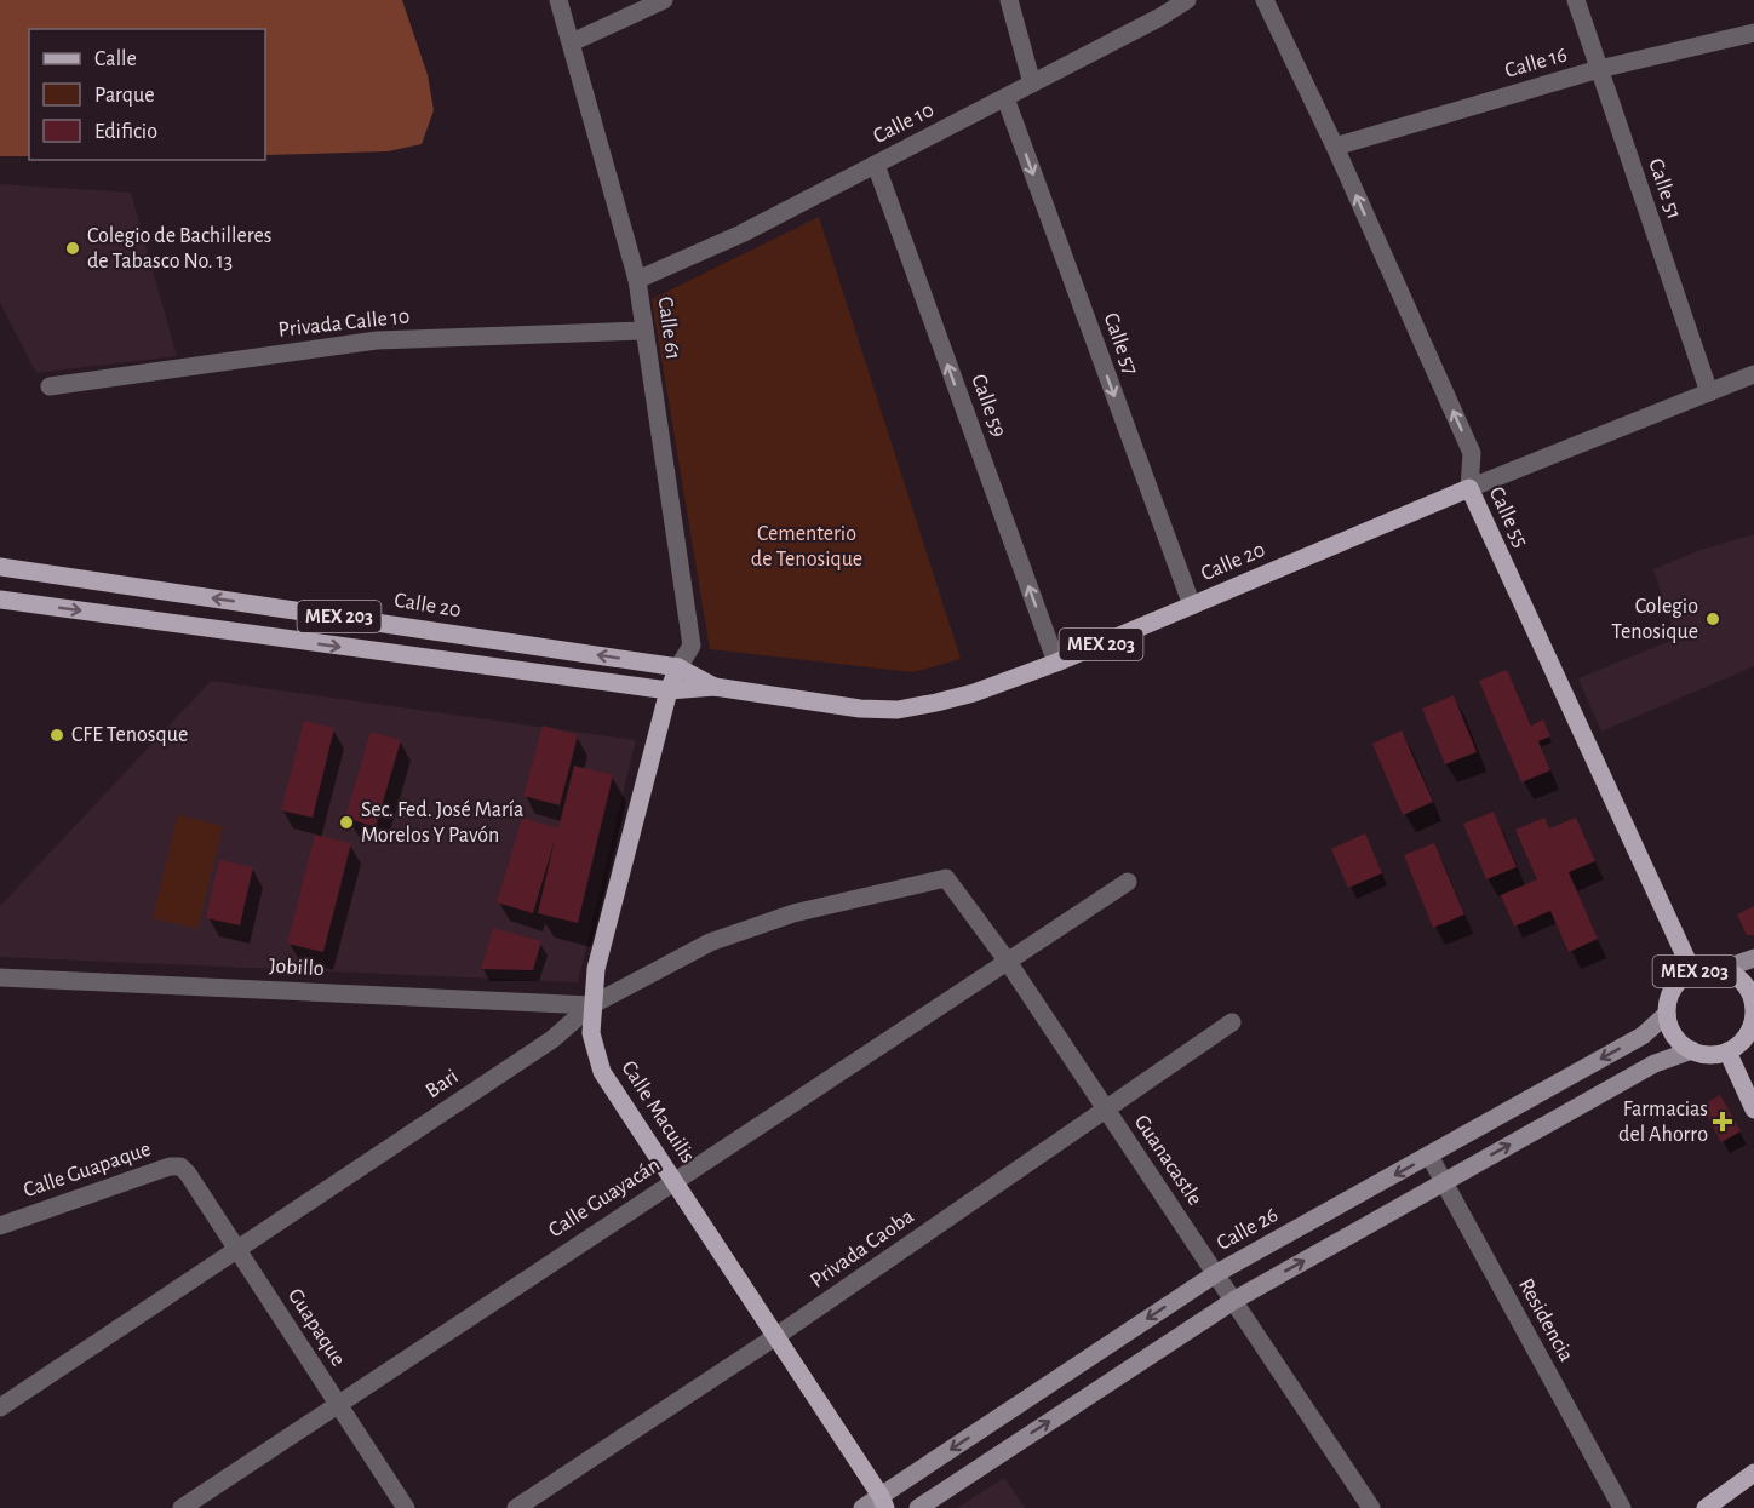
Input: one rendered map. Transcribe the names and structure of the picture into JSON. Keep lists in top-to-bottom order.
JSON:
{
  "streets": {
    "main road": [
      "Calle 55",
      "Calle 20",
      "MEX 203",
      "Calle Macuilis",
      "Calle 26"
    ],
    "street": [
      "Calle 16",
      "Calle 10",
      "Calle 51",
      "Privada Calle 10",
      "Calle 61",
      "Calle 57",
      "Calle 59",
      "Jobillo",
      "Bari",
      "Guanacastle",
      "Calle Guapaque",
      "Calle Guayacán",
      "Privada Caoba",
      "Residencia",
      "Guapaque"
    ]
  },
  "crossings": [
    ["Calle 16", "Calle 51"],
    ["Calle 16", "Calle 55"],
    ["Calle 10", "Calle 61"],
    ["Calle 10", "Calle 57"],
    ["Calle 10", "Calle 59"],
    ["Calle 51", "Calle 20"],
    ["Privada Calle 10", "Calle 61"],
    ["Calle 61", "Calle 20"],
    ["Calle 61", "Calle Macuilis"],
    ["Calle 57", "Calle 20"],
    ["Calle 59", "Calle 20"],
    ["Calle 55", "Calle 20"],
    ["Calle 55", "MEX 203"],
    ["Calle 55", "Calle 26"],
    ["Calle 20", "Calle Macuilis"],
    ["MEX 203", "Calle 26"],
    ["Jobillo", "Bari"],
    ["Jobillo", "Calle Macuilis"],
    ["Bari", "Calle Macuilis"],
    ["Bari", "Guanacastle"],
    ["Bari", "Guapaque"],
    ["Calle Macuilis", "Calle Guayacán"],
    ["Calle Macuilis", "Calle 26"],
    ["Calle Macuilis", "Privada Caoba"],
    ["Guanacastle", "Calle Guayacán"],
    ["Guanacastle", "Calle 26"],
    ["Guanacastle", "Privada Caoba"],
    ["Calle Guapaque", "Guapaque"],
    ["Calle Guayacán", "Guapaque"],
    ["Calle 26", "Residencia"]
  ],
  "one_way": ["Calle 57", "Calle 59"],
  "parks": ["Cementerio de Tenosique"],
  "places": {
    "other": [
      "Colegio de Bachilleres de Tabasco No. 13",
      "Colegio Tenosique",
      "CFE Tenosque",
      "Sec. Fed. José María Morelos Y Pavón"
    ],
    "health": ["Farmacias del Ahorro"]
  },
  "legend": ["Calle", "Parque", "Edificio"]
}
